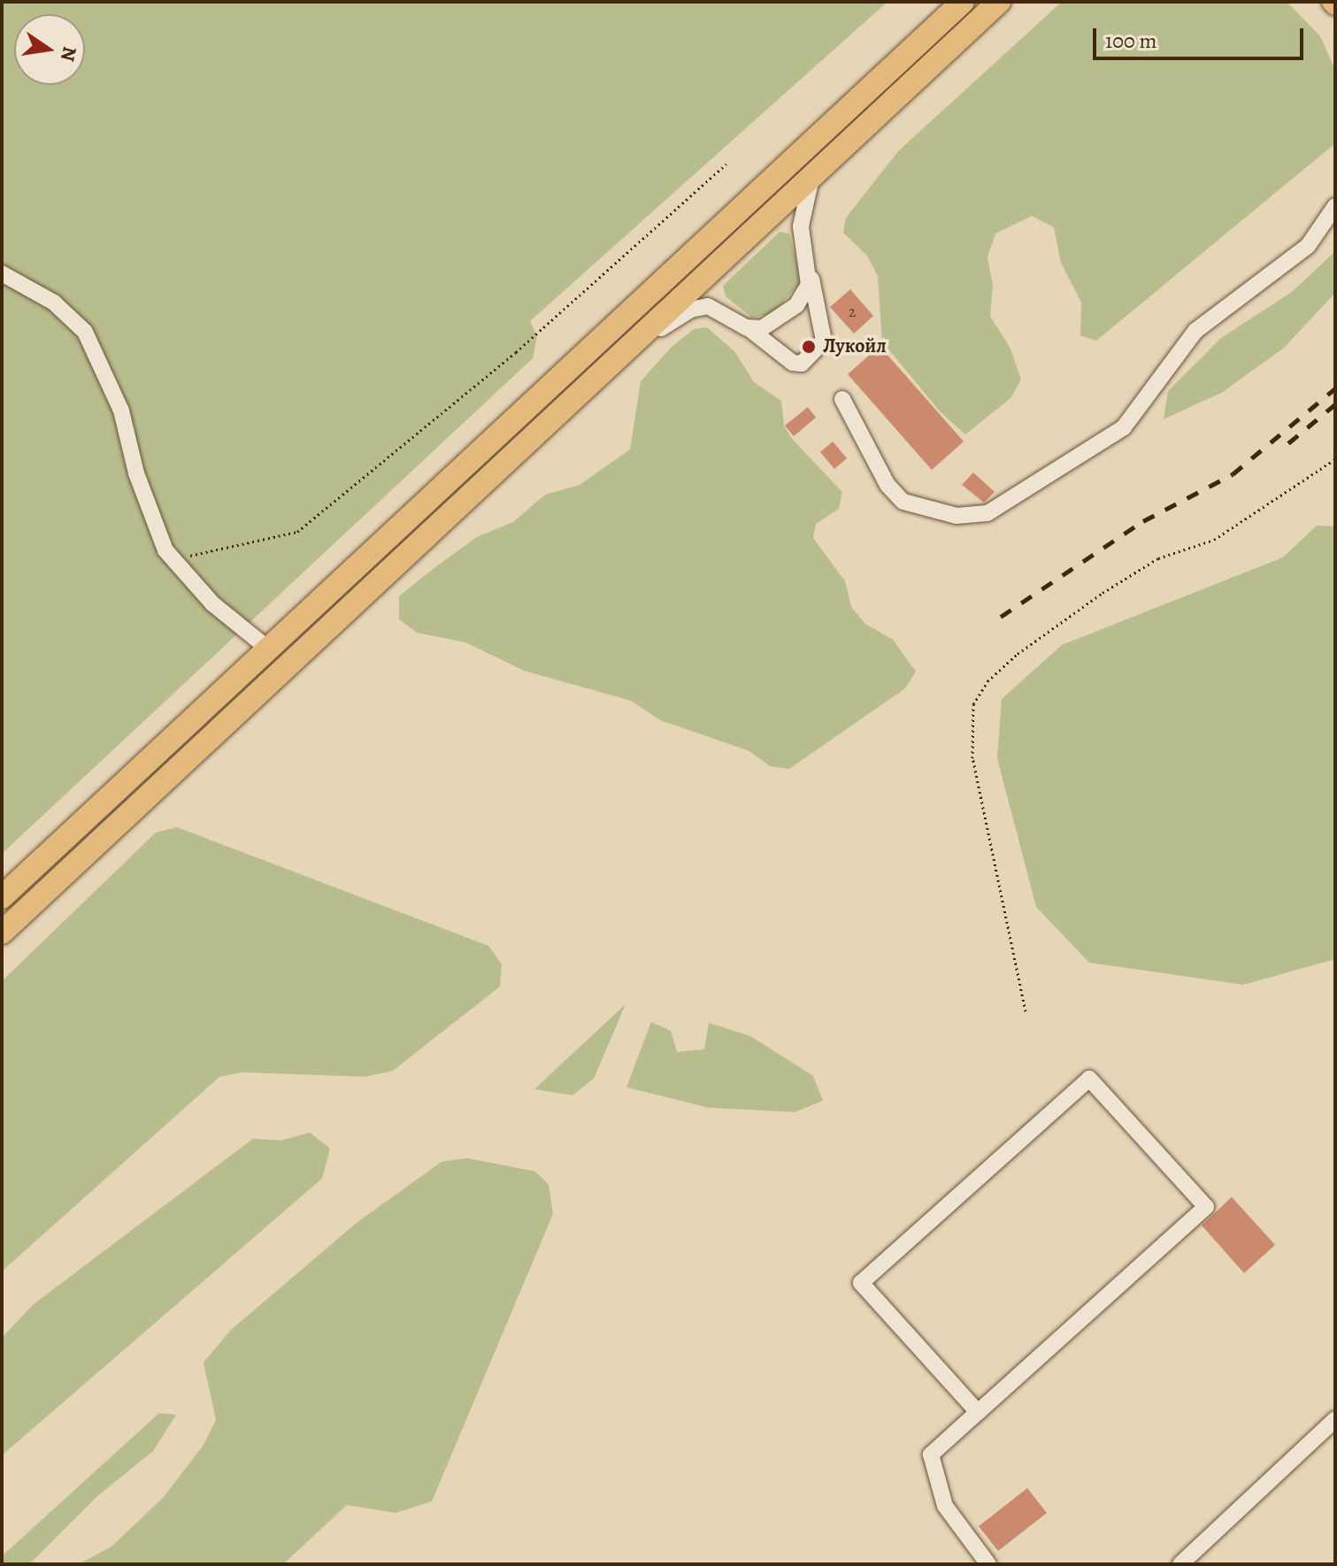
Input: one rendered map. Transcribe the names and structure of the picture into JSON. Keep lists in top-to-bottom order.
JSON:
{
  "places": ["Лукойл"],
  "house_numbers": ["2"],
  "scale_bar": "100 m",
  "north": "right"
}
